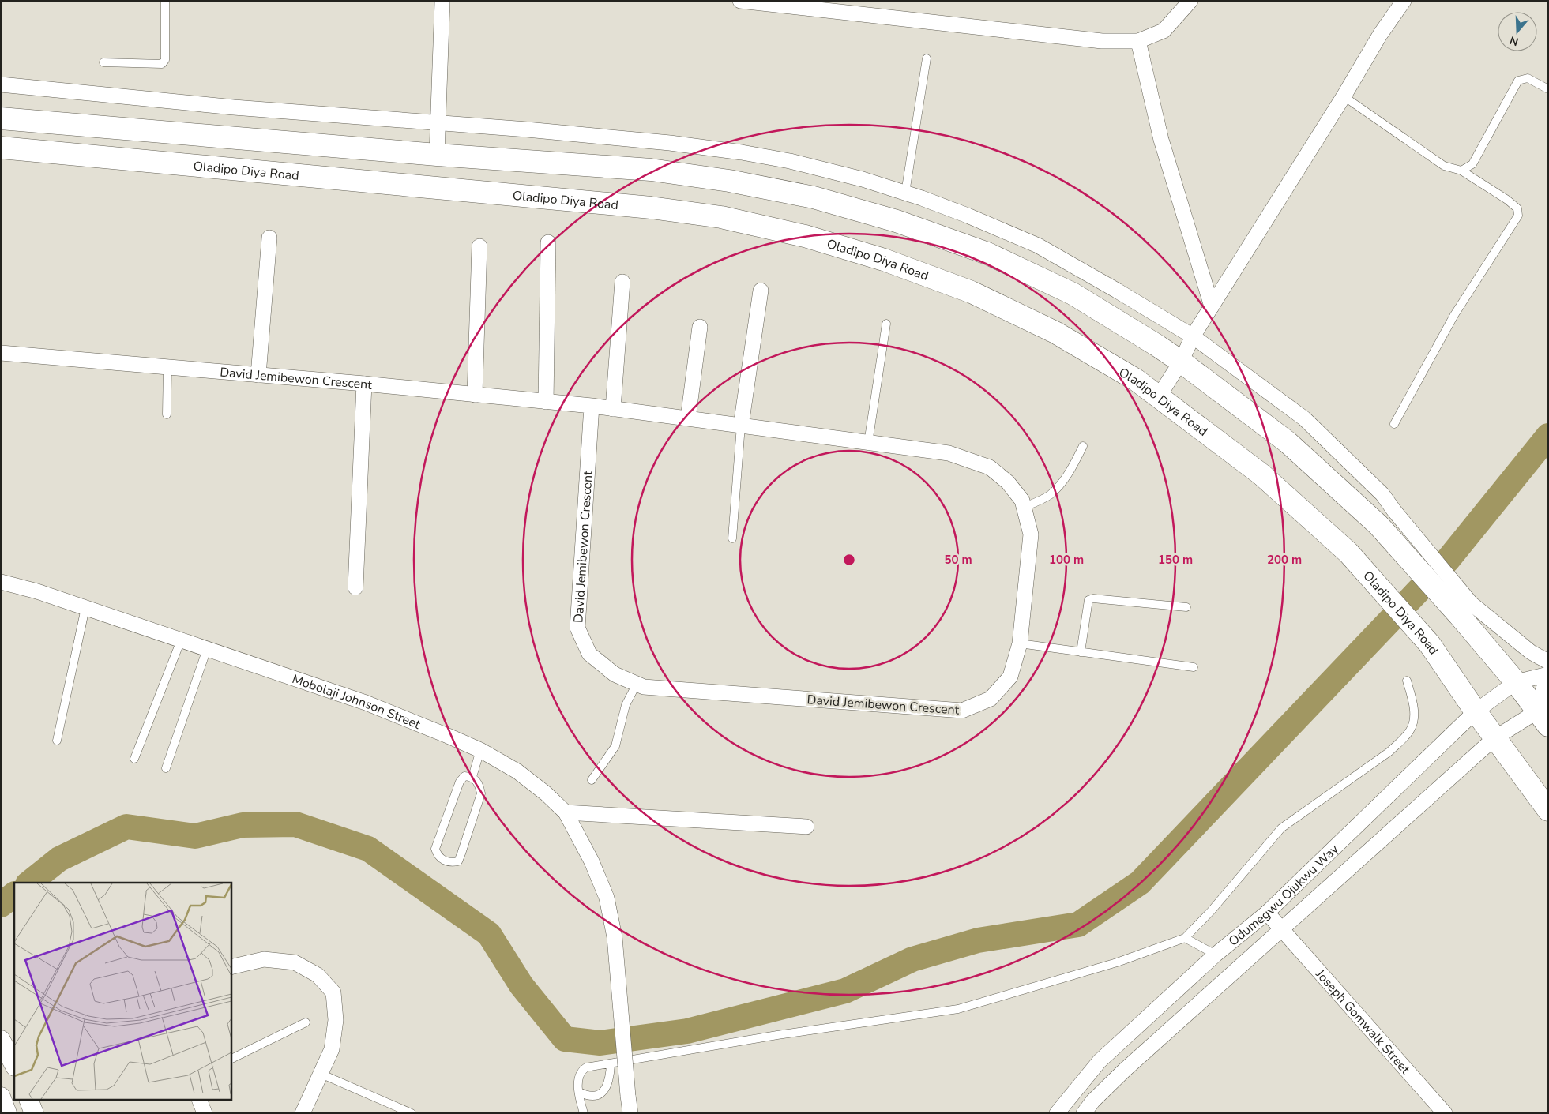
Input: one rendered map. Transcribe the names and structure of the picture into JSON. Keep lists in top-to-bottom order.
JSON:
{
  "streets": {
    "main road": ["Oladipo Diya Road"],
    "street": [
      "David Jemibewon Crescent",
      "Mobolaji Johnson Street",
      "Odumegwu Ojukwu Way",
      "Joseph Gomwalk Street"
    ]
  },
  "crossings": [
    ["Oladipo Diya Road", "Odumegwu Ojukwu Way"],
    ["Odumegwu Ojukwu Way", "Joseph Gomwalk Street"]
  ],
  "north": "bottom",
  "rings": [
    "50 m",
    "100 m",
    "150 m",
    "200 m"
  ]
}
